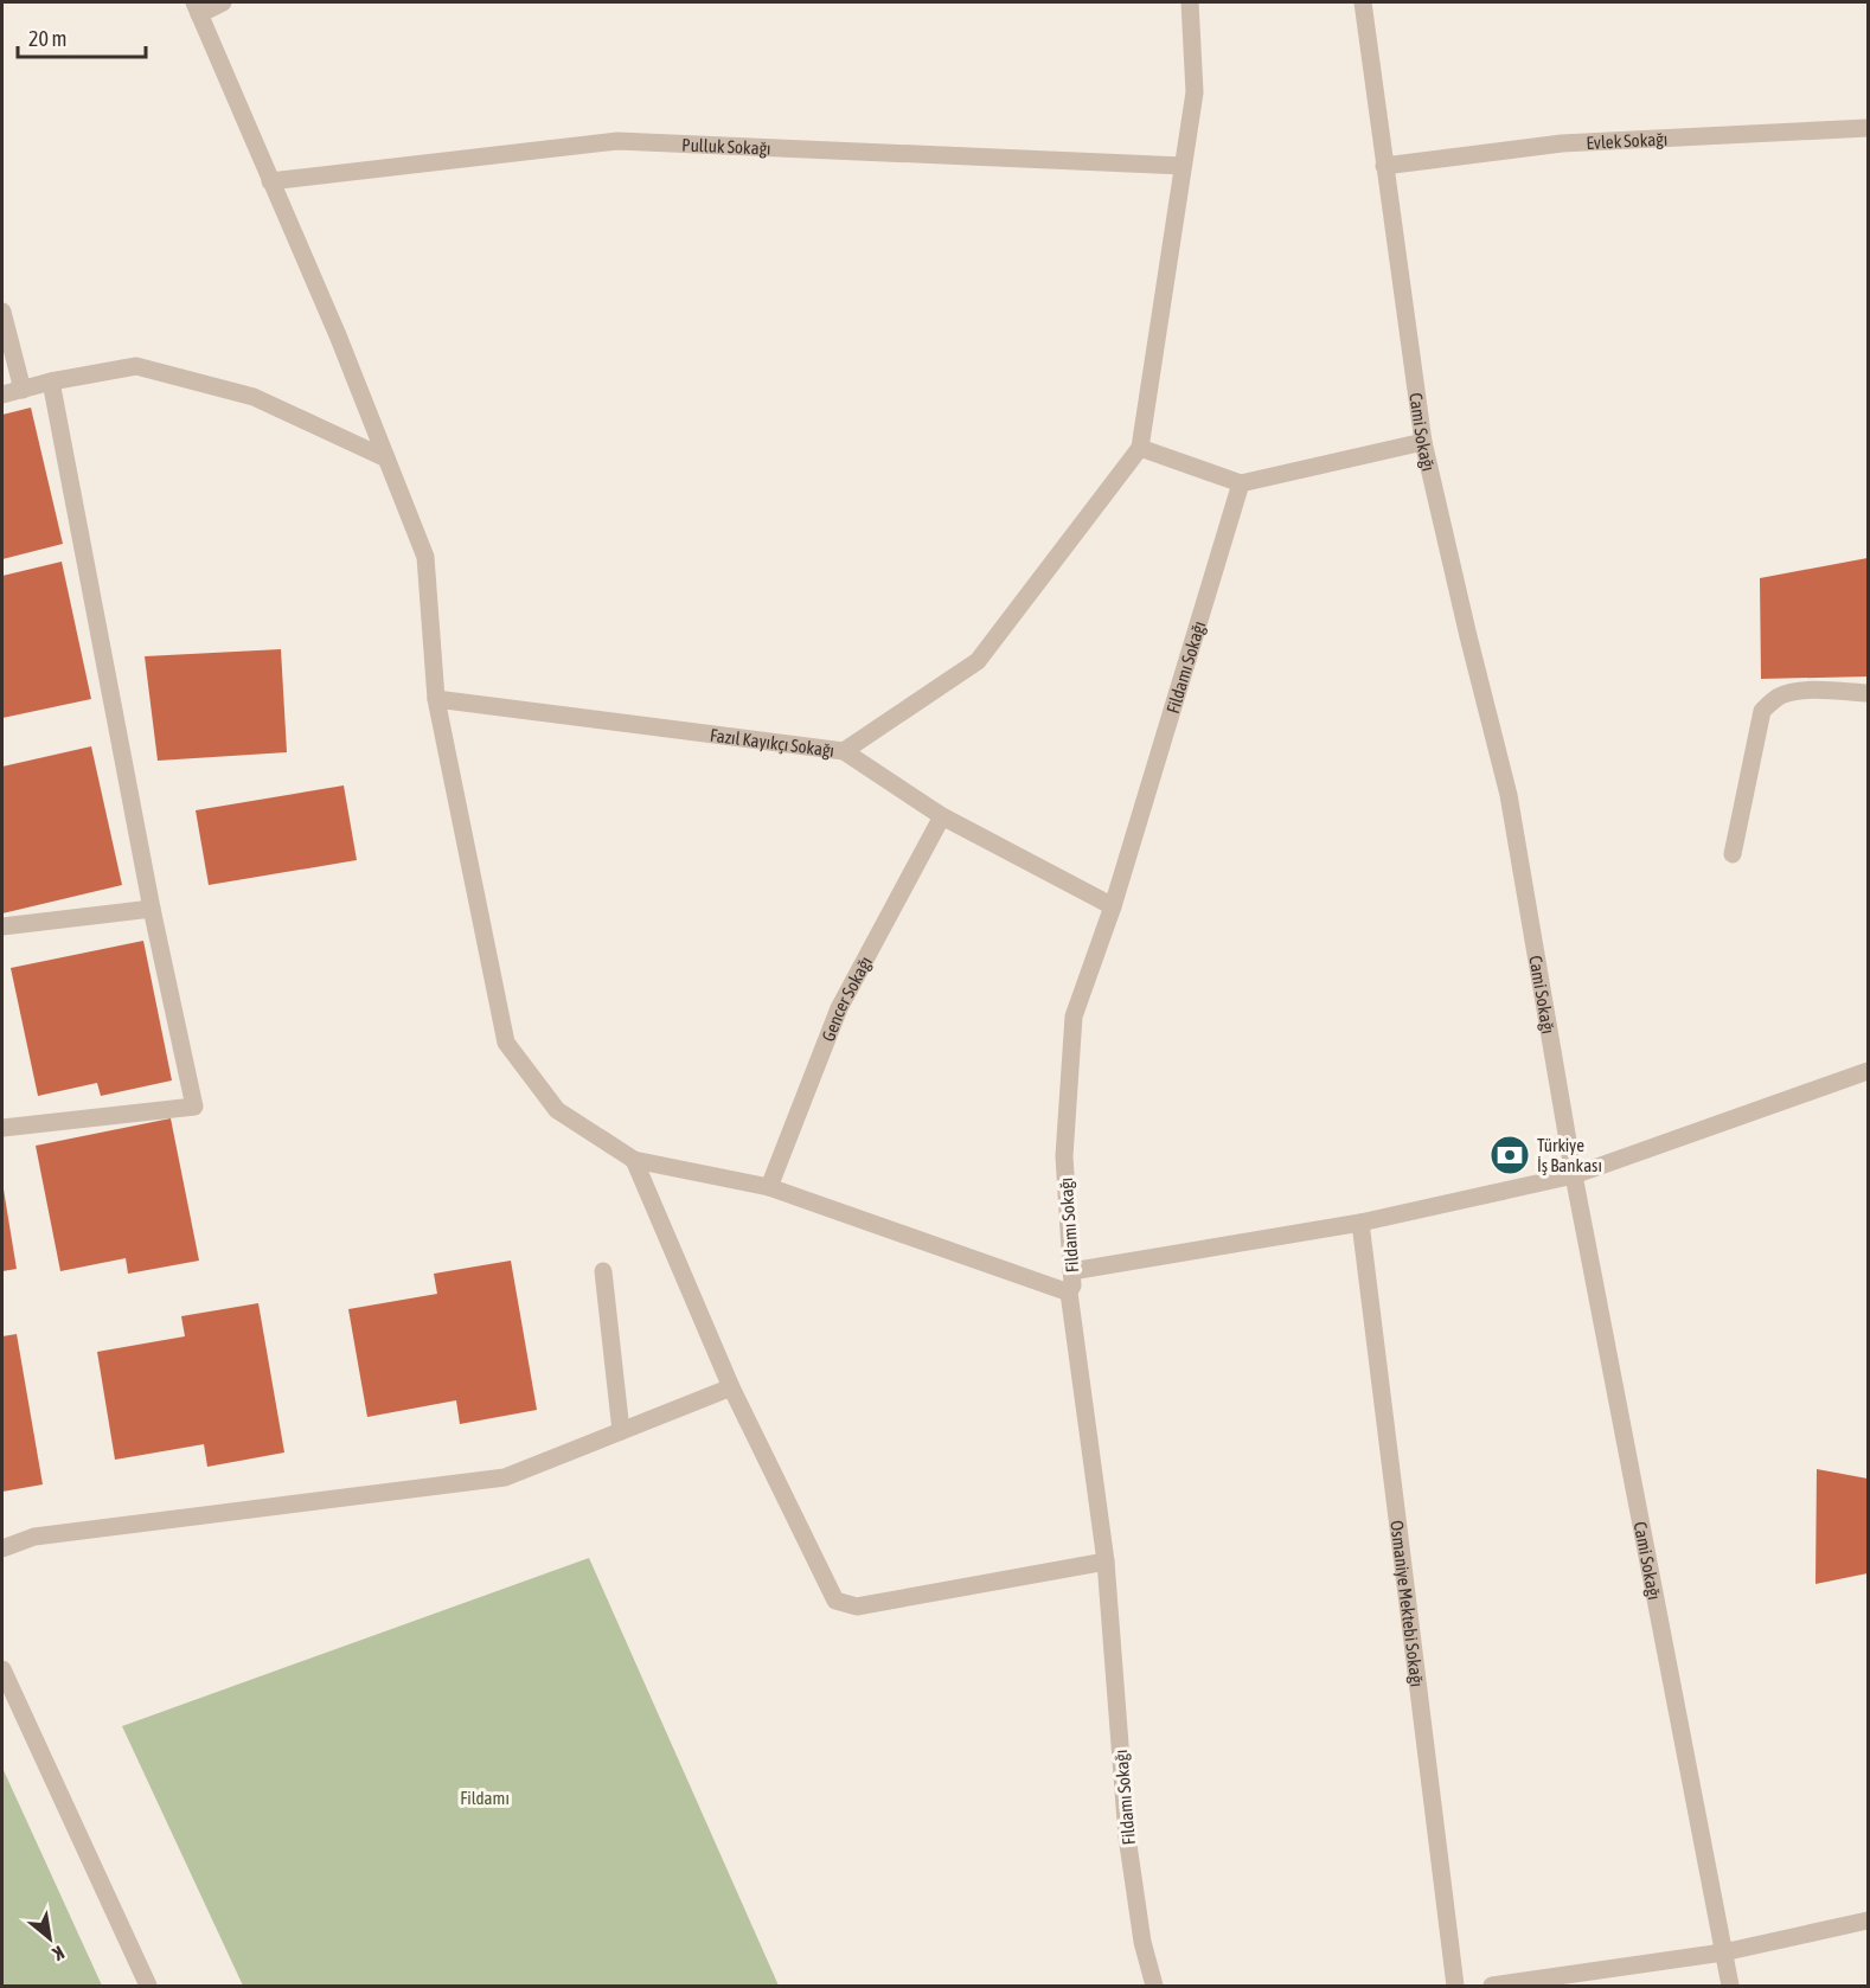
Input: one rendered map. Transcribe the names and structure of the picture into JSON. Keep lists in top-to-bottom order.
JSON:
{
  "streets": {
    "street": [
      "Evlek Sokağı",
      "Pulluk Sokağı",
      "Cami Sokağı",
      "Fildamı Sokağı",
      "Fazıl Kayıkçı Sokağı",
      "Gencer Sokağı",
      "Osmaniye Mektebi Sokağı"
    ]
  },
  "crossings": [
    ["Evlek Sokağı", "Cami Sokağı"],
    ["Fildamı Sokağı", "Fazıl Kayıkçı Sokağı"],
    ["Fazıl Kayıkçı Sokağı", "Gencer Sokağı"]
  ],
  "parks": ["Fildamı"],
  "places": {
    "bank": ["Türkiye İş Bankası"]
  },
  "scale_bar": "20 m",
  "north": "bottom right"
}
